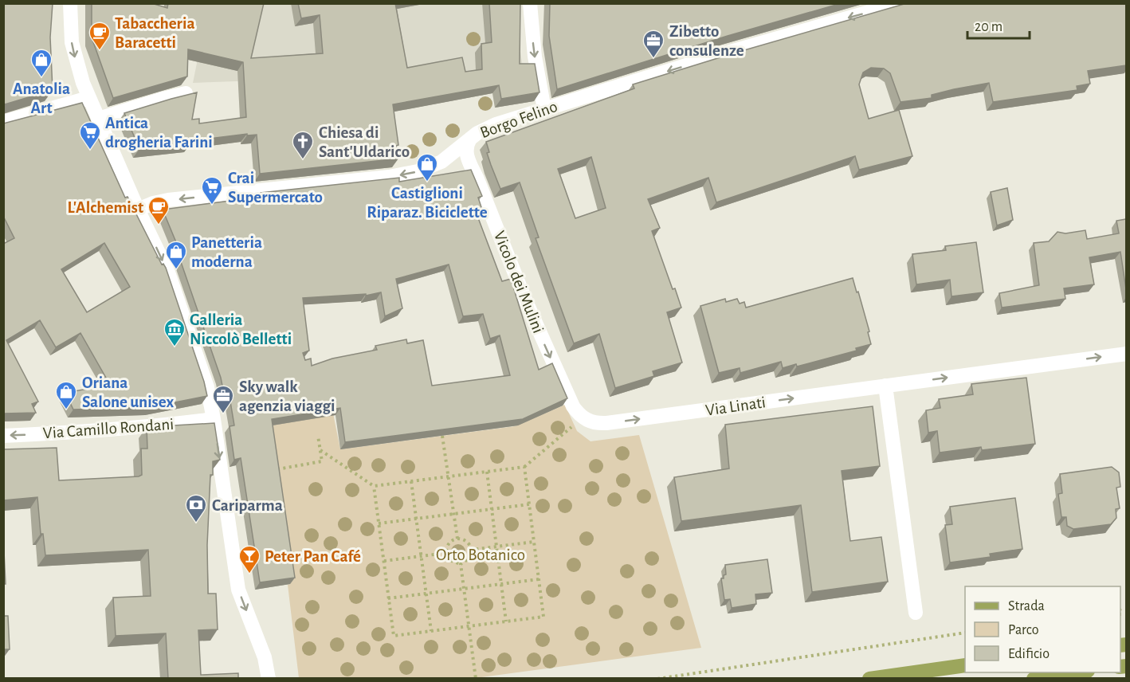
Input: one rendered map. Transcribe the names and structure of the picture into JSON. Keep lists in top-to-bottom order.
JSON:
{
  "streets": {
    "street": [
      "Borgo Felino",
      "Vicolo dei Mulini",
      "Via Linati",
      "Via Camillo Rondani"
    ]
  },
  "crossings": [
    ["Borgo Felino", "Vicolo dei Mulini"],
    ["Vicolo dei Mulini", "Via Linati"]
  ],
  "one_way": [
    "Borgo Felino",
    "Vicolo dei Mulini",
    "Via Linati",
    "Via Camillo Rondani"
  ],
  "parks": ["Orto Botanico"],
  "places": {
    "cafe": ["Tabaccheria Baracetti", "L'Alchemist"],
    "office": ["Zibetto consulenze", "Sky walk agenzia viaggi"],
    "shop": [
      "Anatolia Art",
      "Castiglioni Riparaz. Biciclette",
      "Panetteria moderna",
      "Oriana Salone unisex"
    ],
    "supermarket": ["Antica drogheria Farini", "Crai Supermercato"],
    "church": ["Chiesa di Sant'Uldarico"],
    "museum": ["Galleria Niccolò Belletti"],
    "bank": ["Cariparma"],
    "bar": ["Peter Pan Café"]
  },
  "legend": ["Strada", "Parco", "Edificio"],
  "scale_bar": "20 m"
}
